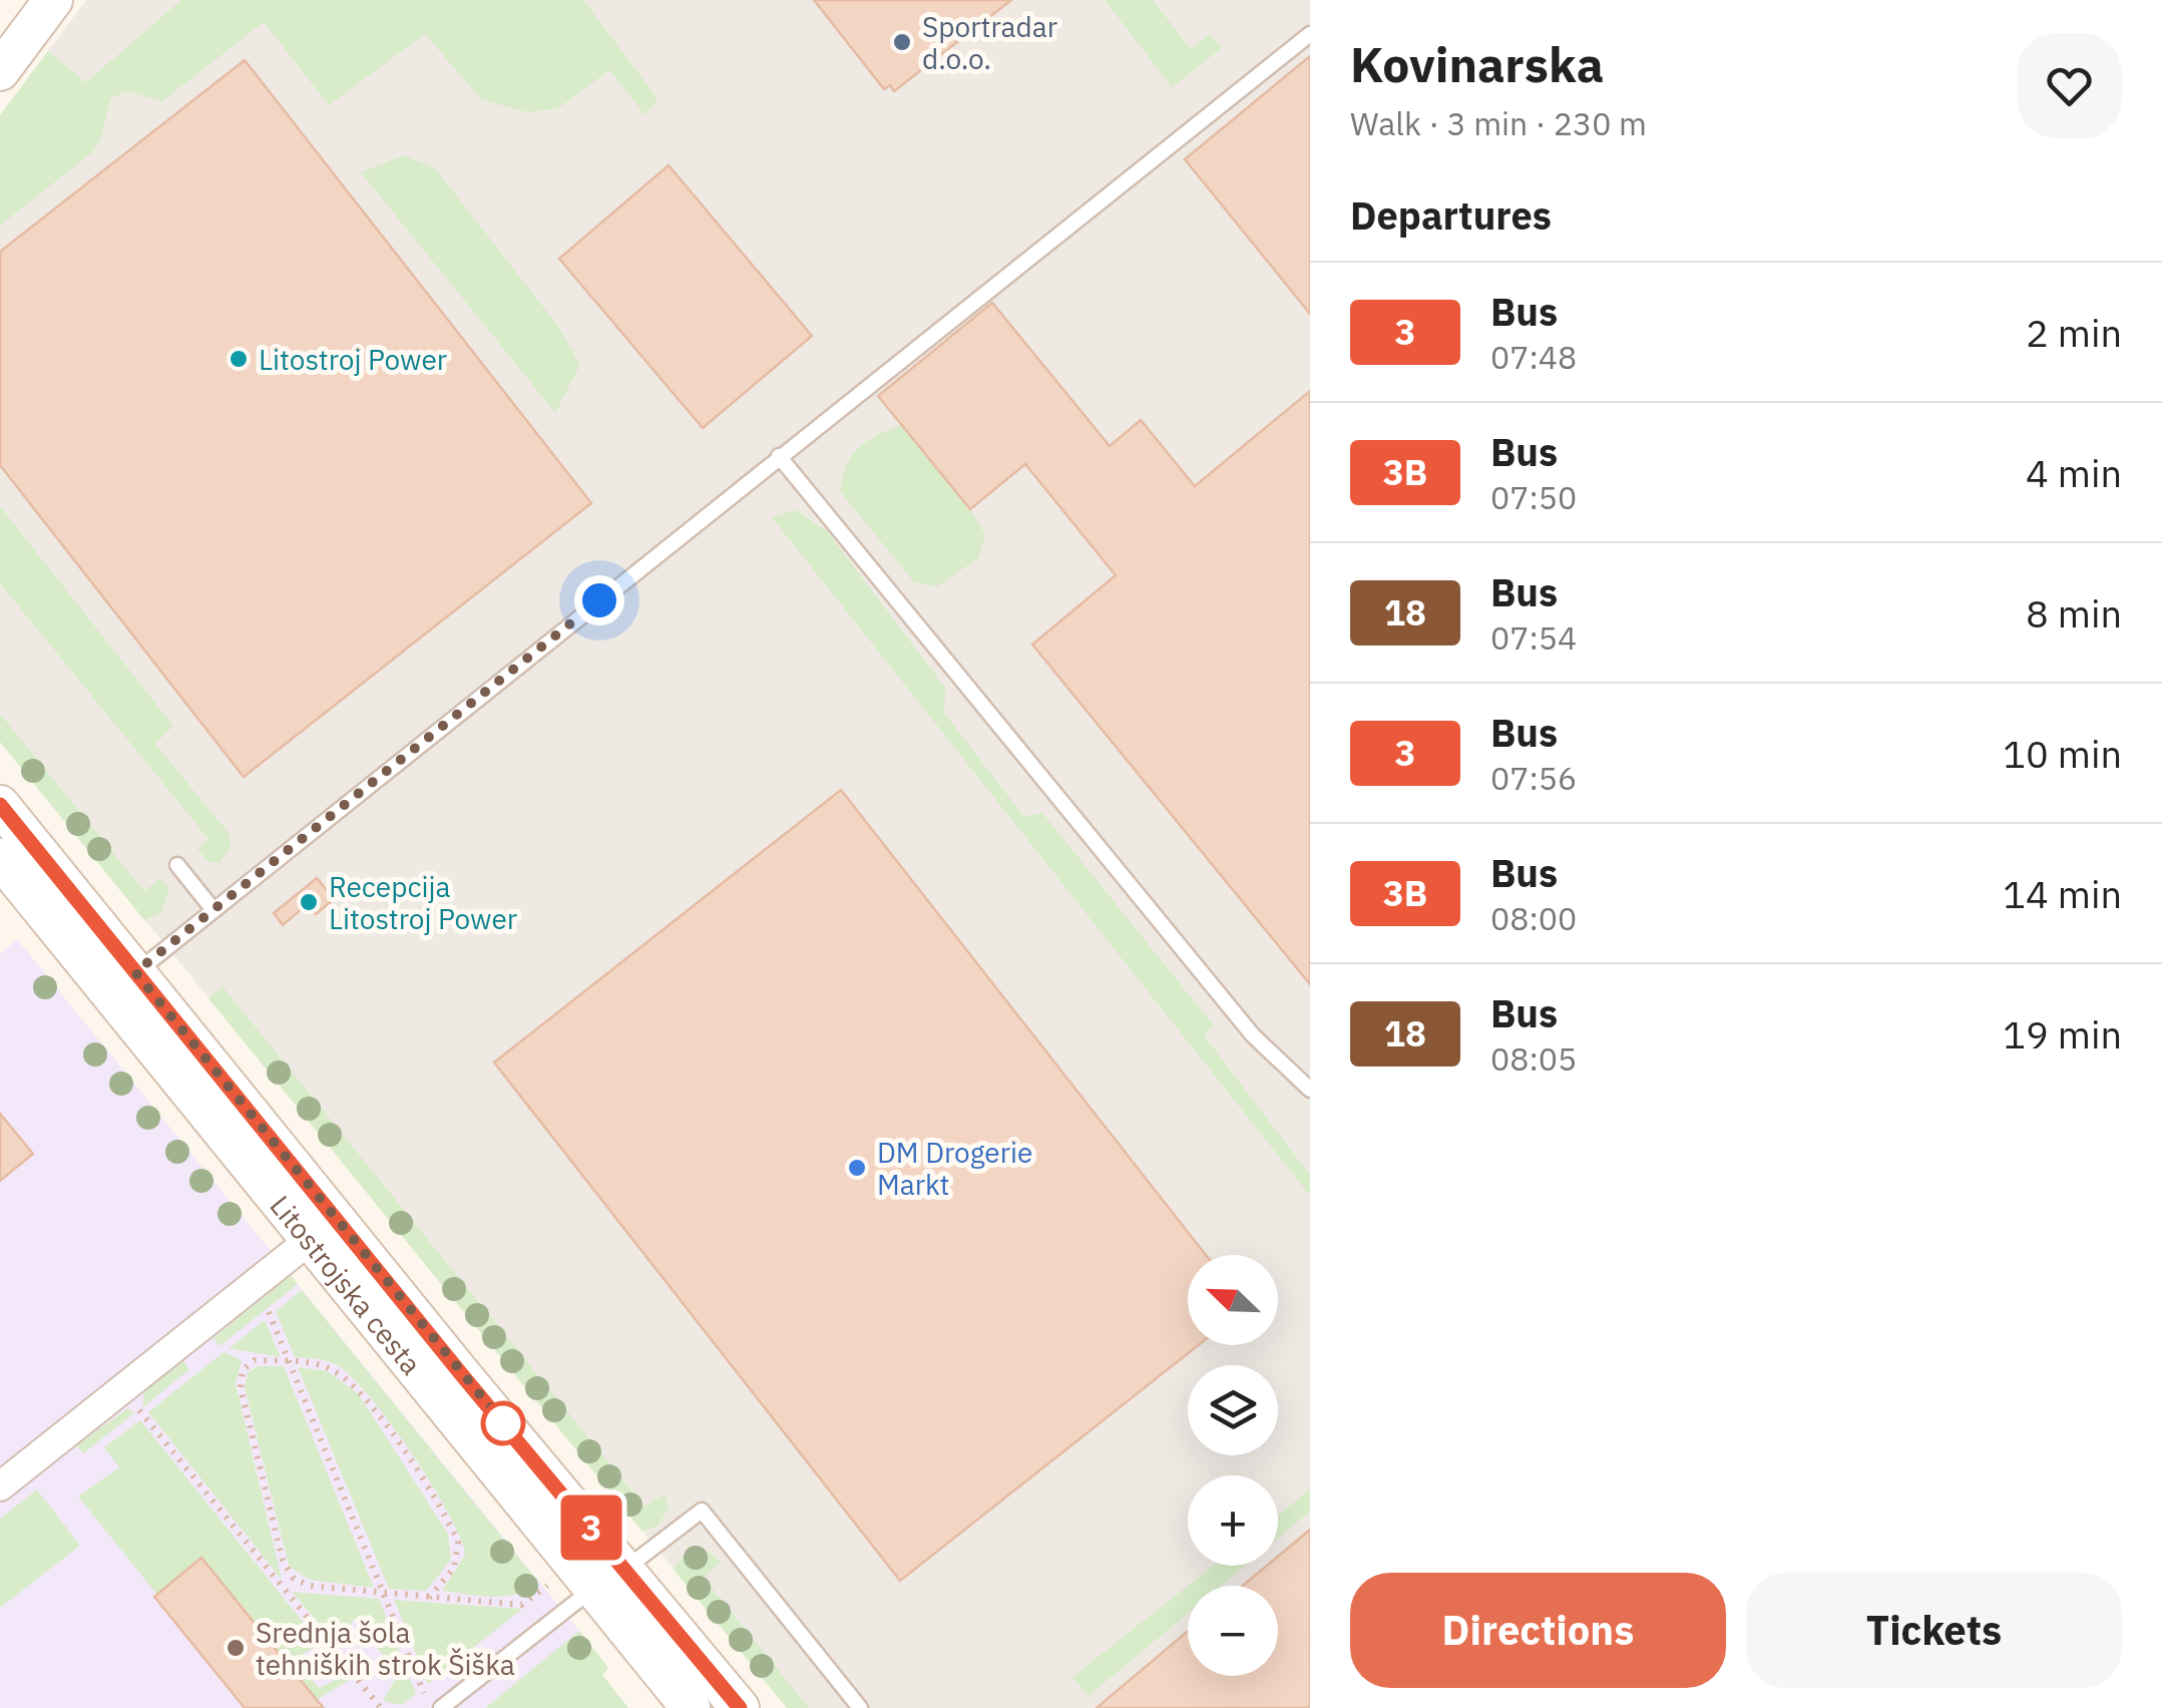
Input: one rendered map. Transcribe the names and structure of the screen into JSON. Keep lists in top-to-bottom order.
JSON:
{
  "streets": {
    "main road": ["Litostrojska cesta"]
  },
  "places": [
    "Sportradar d.o.o.",
    "Litostroj Power",
    "Recepcija Litostroj Power",
    "DM Drogerie Markt",
    "Srednja šola tehniških strok Šiška"
  ],
  "lines": ["bus line 3"],
  "north": "top left",
  "page": {
    "on_map": "3",
    "heading": [
      ["Kovinarska", "Walk · 3 min · 230 m"],
      "Departures"
    ],
    "list": [
      {
        "mark": "3",
        "name": "Bus",
        "note": "07:48",
        "value": "2 min"
      },
      {
        "mark": "3B",
        "name": "Bus",
        "note": "07:50",
        "value": "4 min"
      },
      {
        "mark": "18",
        "name": "Bus",
        "note": "07:54",
        "value": "8 min"
      },
      {
        "mark": "3",
        "name": "Bus",
        "note": "07:56",
        "value": "10 min"
      },
      {
        "mark": "3B",
        "name": "Bus",
        "note": "08:00",
        "value": "14 min"
      },
      {
        "mark": "18",
        "name": "Bus",
        "note": "08:05",
        "value": "19 min"
      }
    ],
    "map_buttons": ["+", "−"],
    "buttons": ["Directions", "Tickets"]
  }
}
